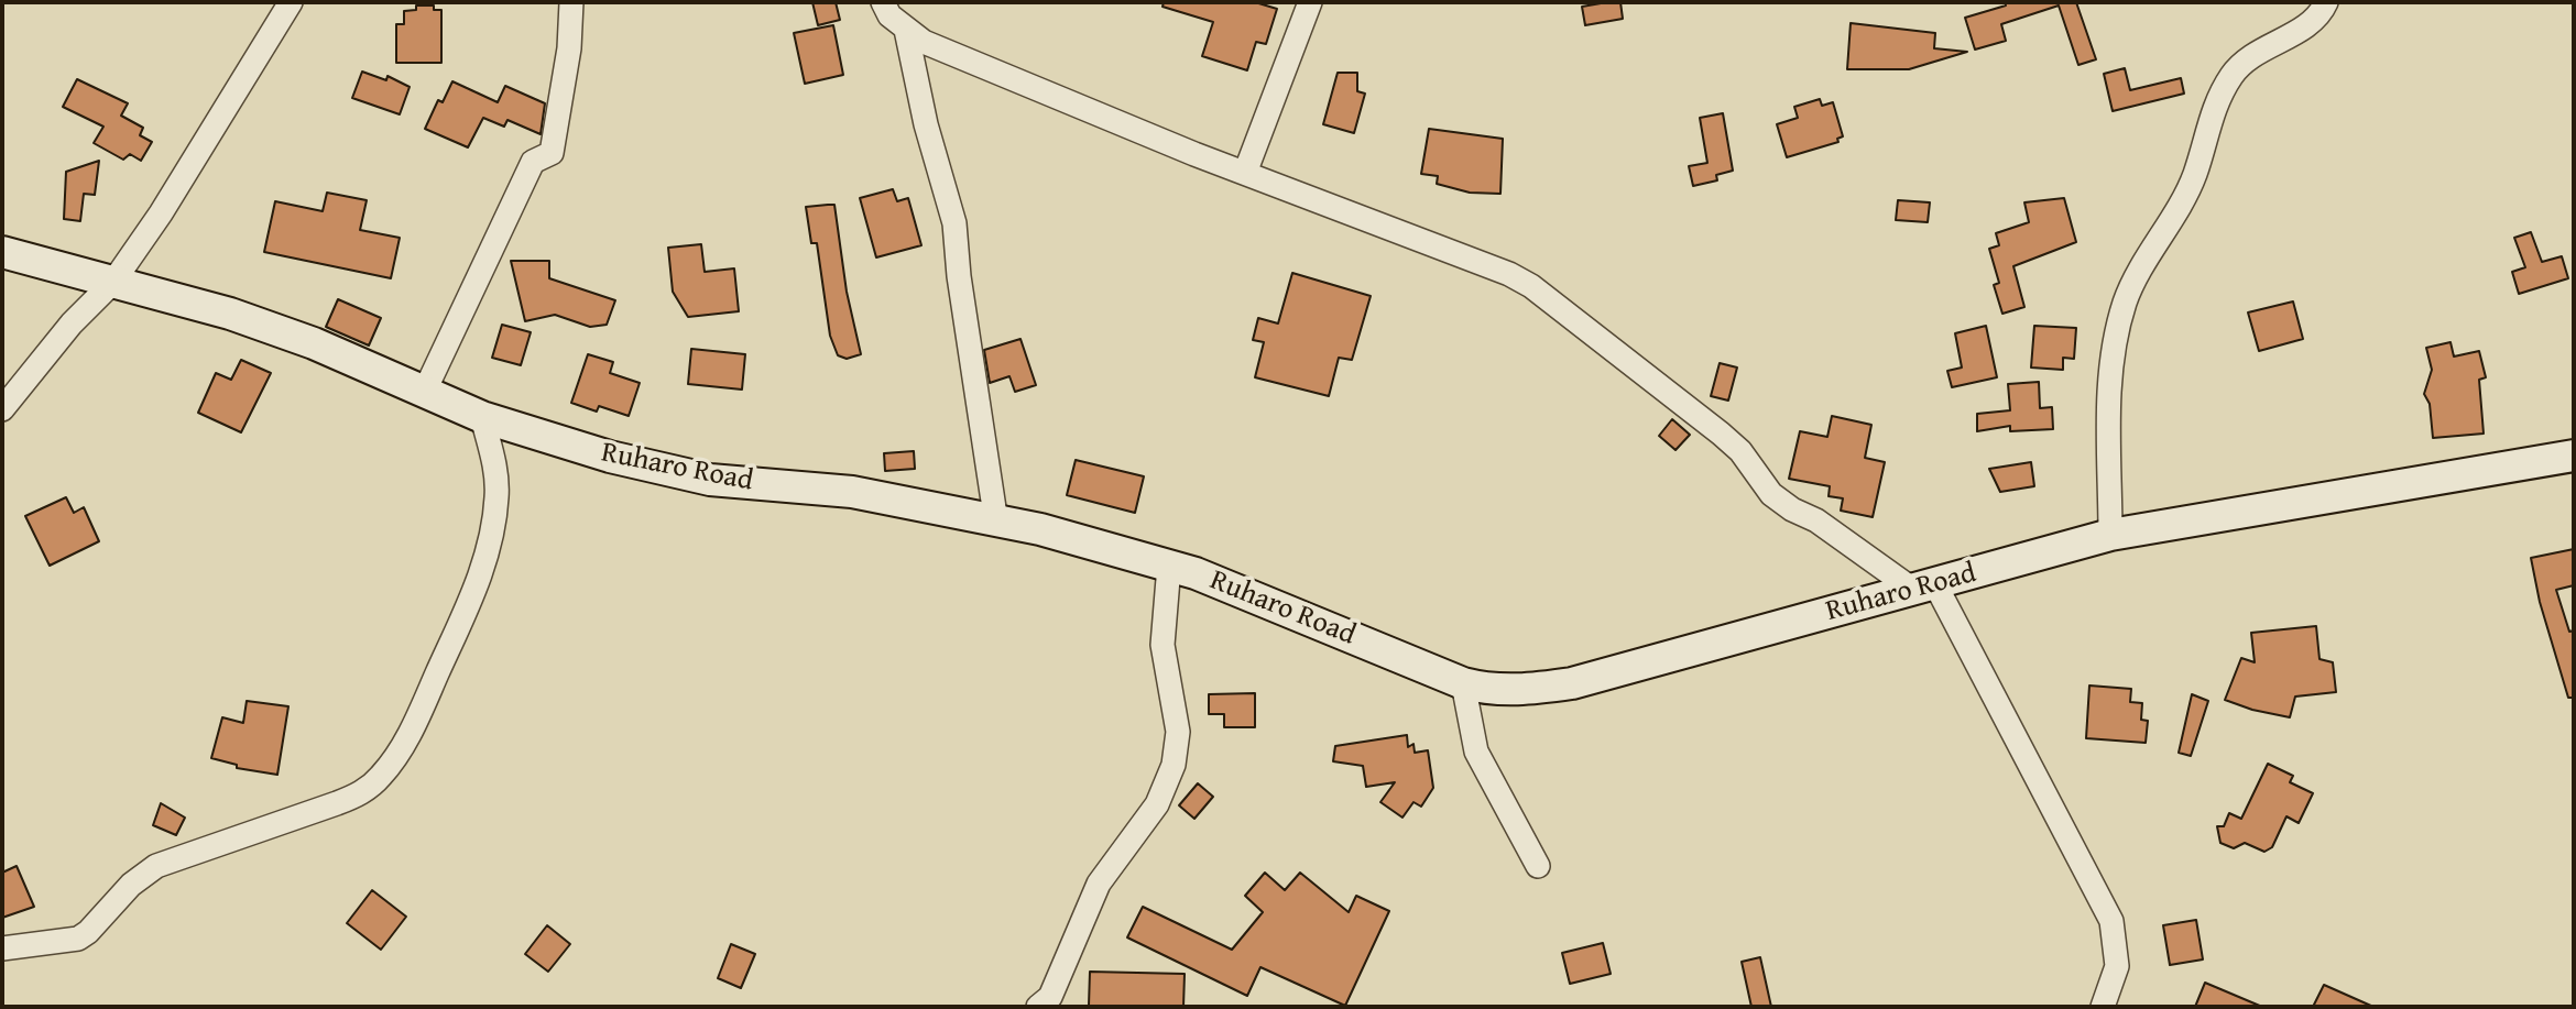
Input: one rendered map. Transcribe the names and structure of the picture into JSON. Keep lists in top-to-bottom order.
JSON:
{
  "streets": {
    "street": ["Ruharo Road"]
  }
}
